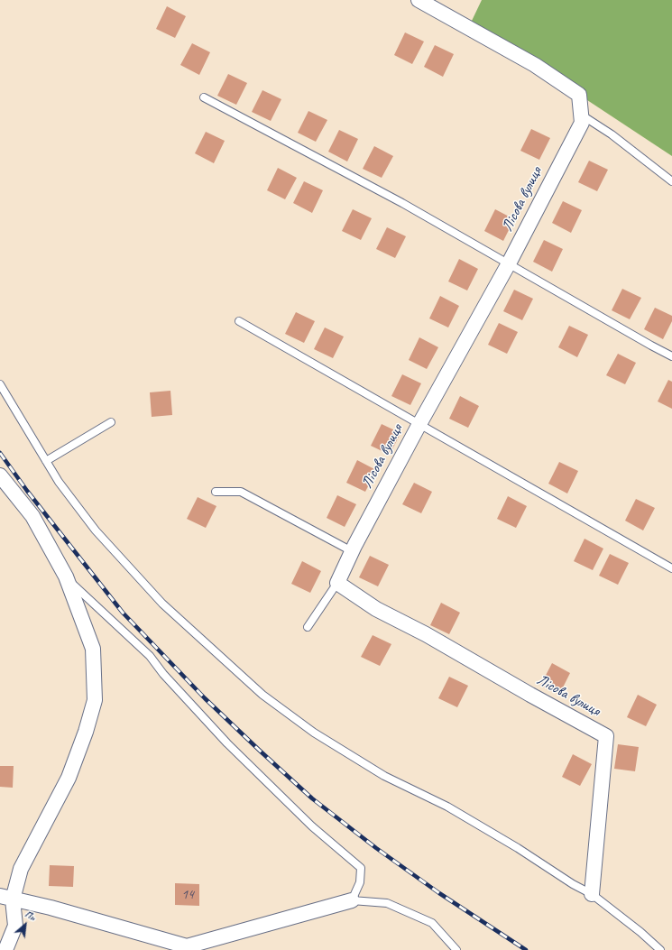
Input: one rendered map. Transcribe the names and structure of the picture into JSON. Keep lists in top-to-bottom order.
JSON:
{
  "streets": {
    "street": ["Лісова вулиця"]
  },
  "house_numbers": ["14"],
  "north": "top right"
}
